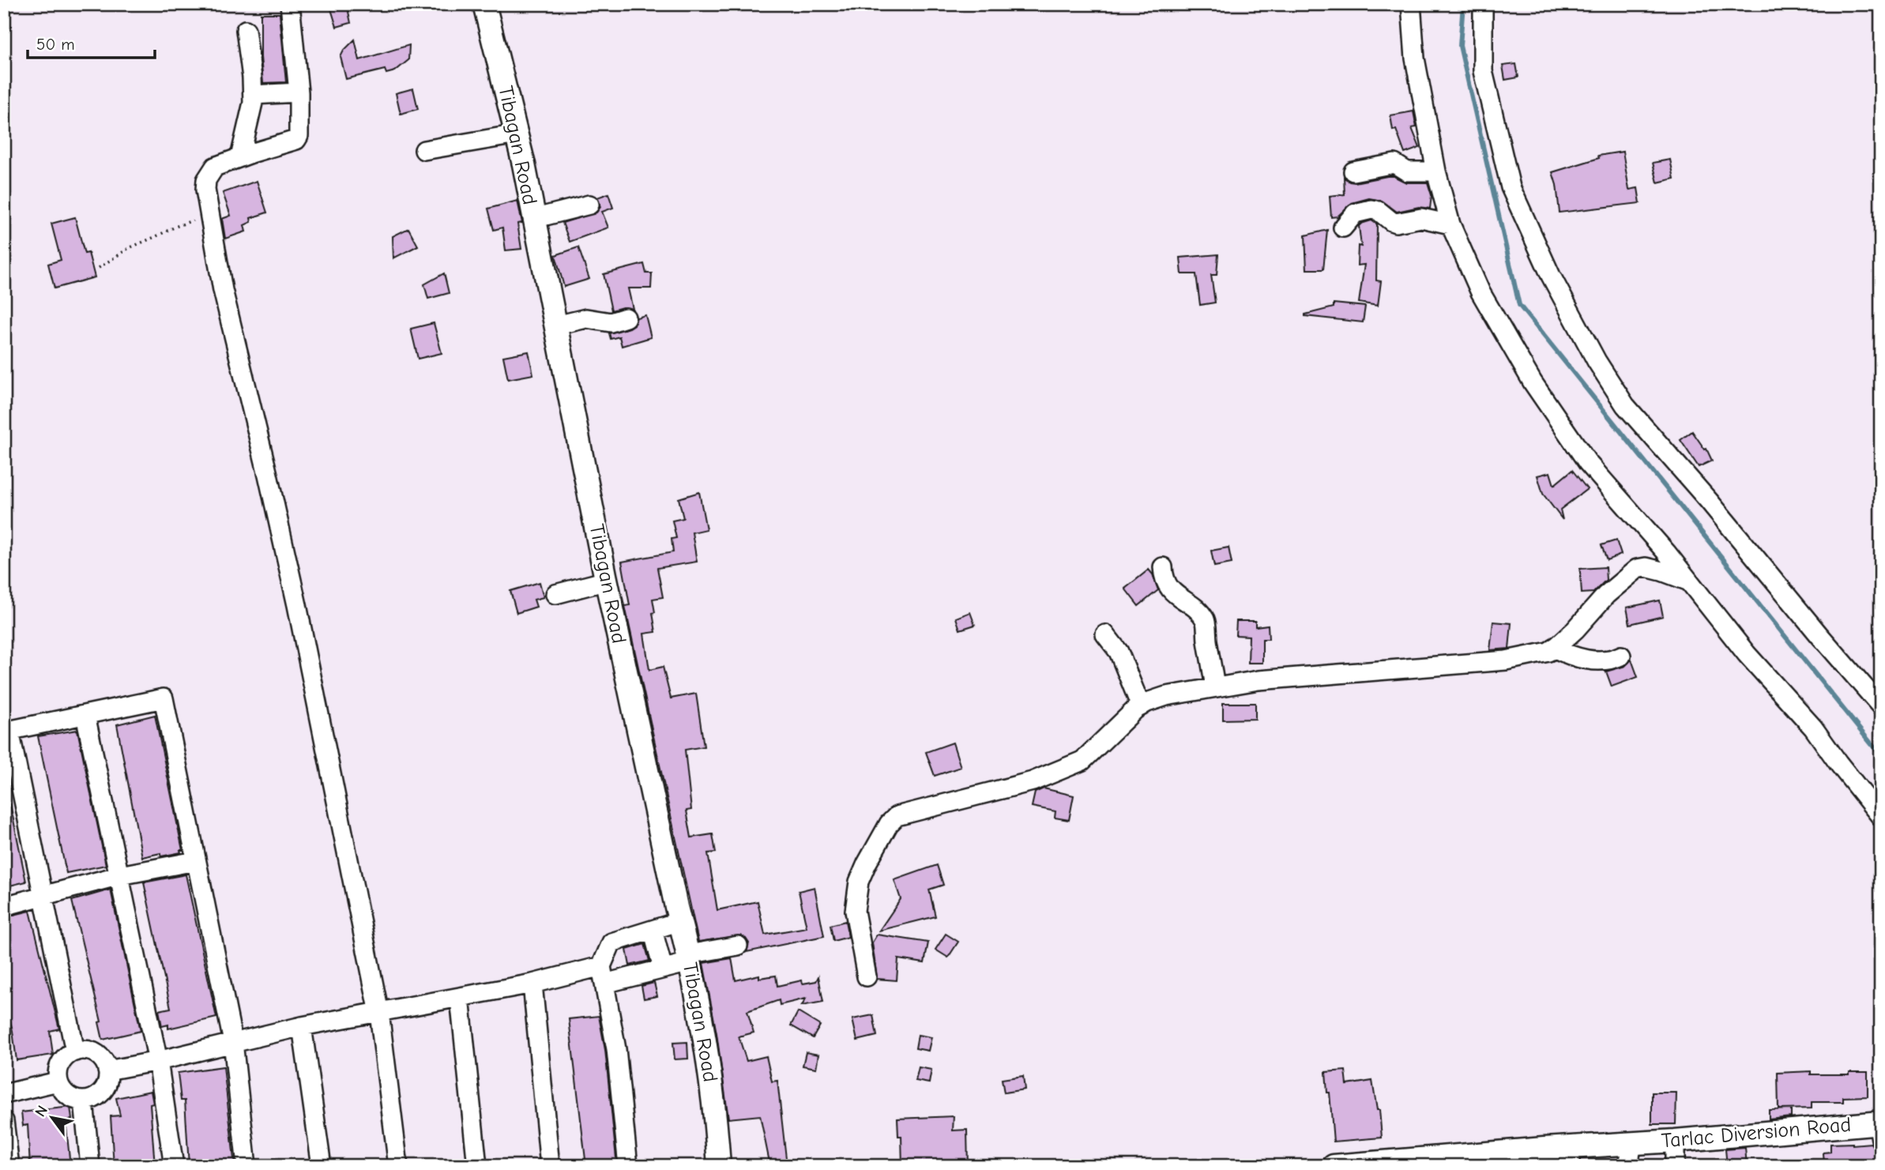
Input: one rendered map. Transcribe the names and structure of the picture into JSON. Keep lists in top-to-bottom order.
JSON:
{
  "streets": {
    "main road": ["Tibagan Road", "Tarlac Diversion Road"]
  },
  "scale_bar": "50 m",
  "north": "top left"
}
